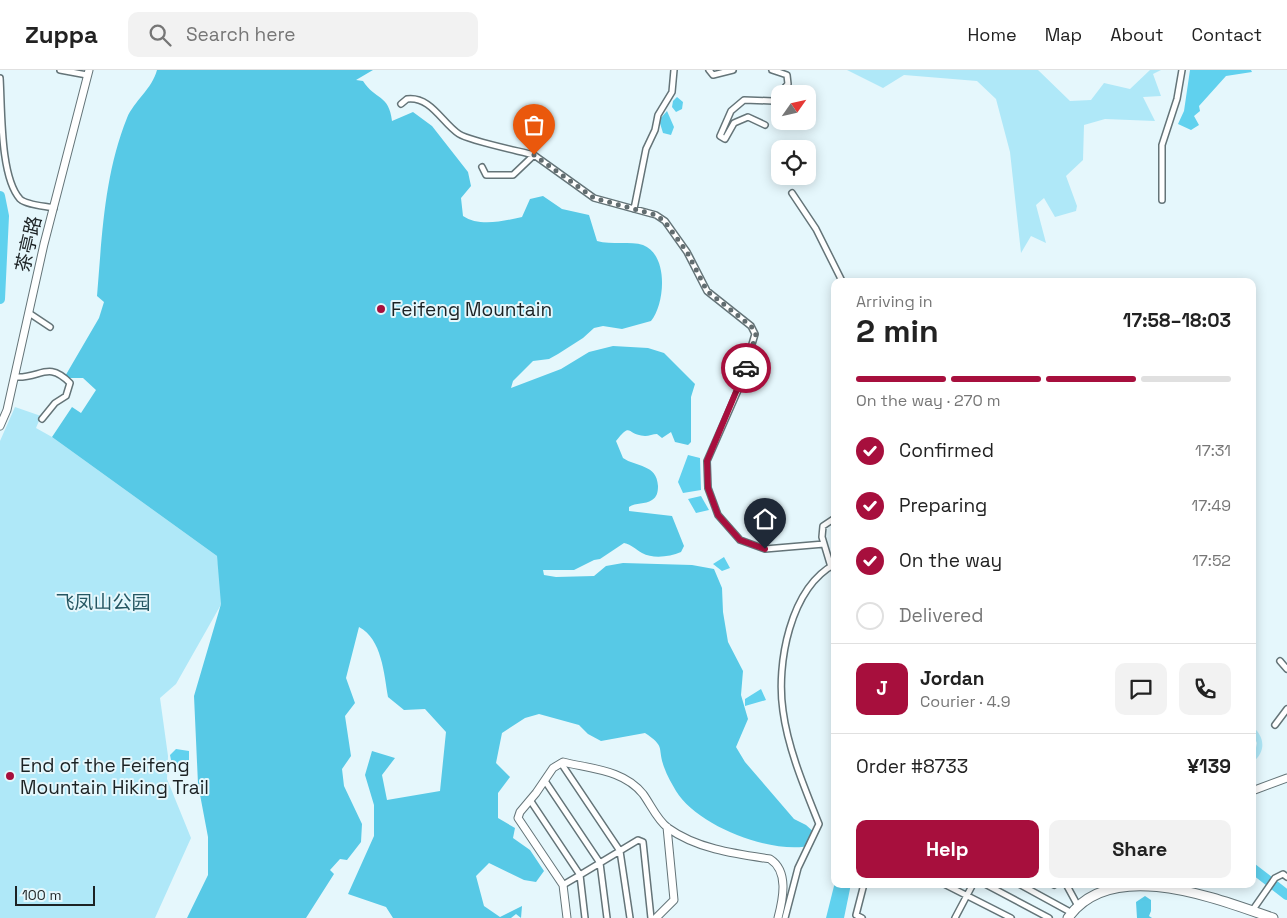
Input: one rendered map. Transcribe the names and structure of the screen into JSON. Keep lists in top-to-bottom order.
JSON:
{
  "streets": {
    "street": ["茶亭路"]
  },
  "parks": ["飞凤山公园"],
  "places": ["Feifeng Mountain", "End of the Feifeng Mountain Hiking Trail"],
  "scale_bar": "100 m",
  "north": "top right",
  "page": {
    "header": "Zuppa",
    "search": "Search here",
    "nav": [
      "Home",
      "Map",
      "About",
      "Contact"
    ],
    "heading": ["2 min", "Arriving in", "17:58–18:03"],
    "panel": [
      "Jordan",
      "Courier · 4.9",
      "Order #8733",
      "¥139"
    ],
    "bar": "On the way · 270 m",
    "list": [
      ["Confirmed", "17:31"],
      ["Preparing", "17:49"],
      ["On the way", "17:52"],
      "Delivered"
    ],
    "round": "J",
    "buttons": ["Help", "Share"],
    "scale": "100 m"
  }
}
